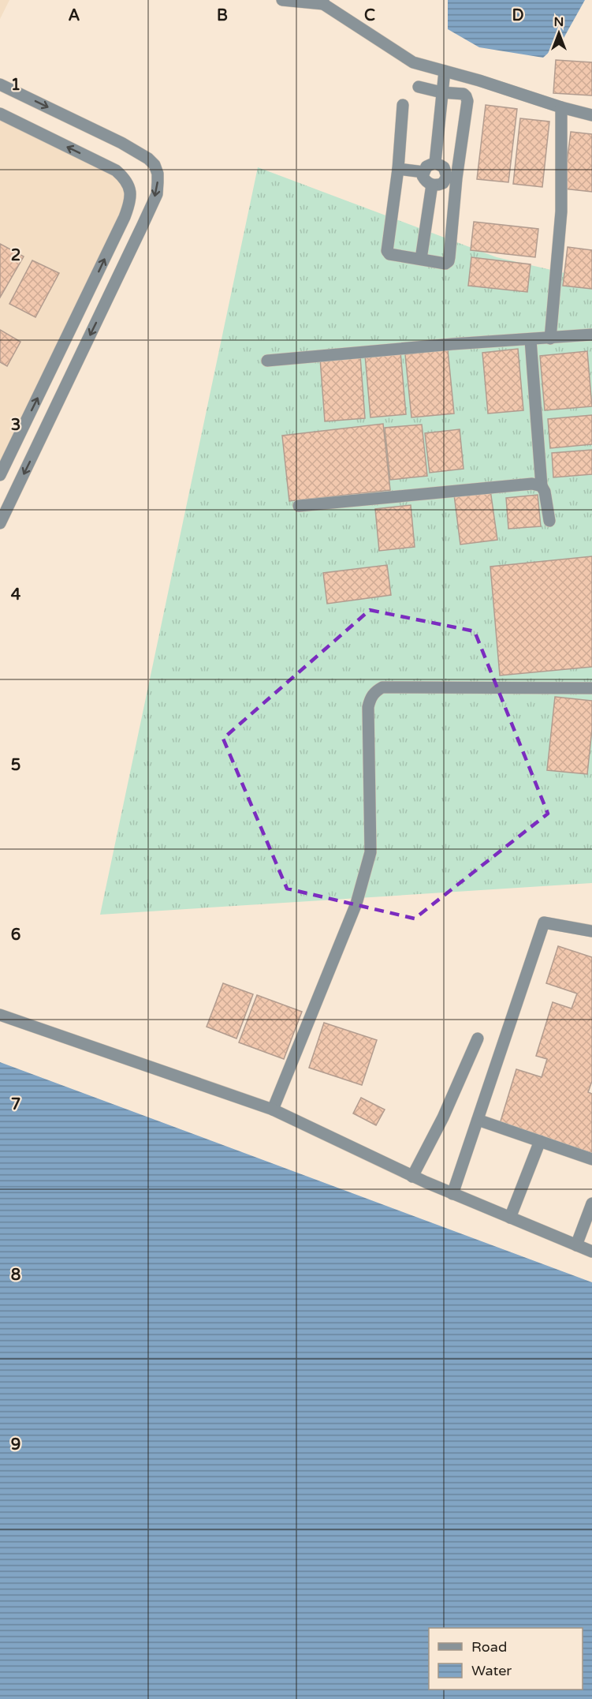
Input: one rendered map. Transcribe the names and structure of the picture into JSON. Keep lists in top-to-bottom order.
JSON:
{
  "legend": ["Road", "Water"],
  "north": "top",
  "grid": {
    "columns": [
      "A",
      "B",
      "C",
      "D"
    ],
    "rows": [
      "1",
      "2",
      "3",
      "4",
      "5",
      "6",
      "7",
      "8",
      "9"
    ]
  }
}
